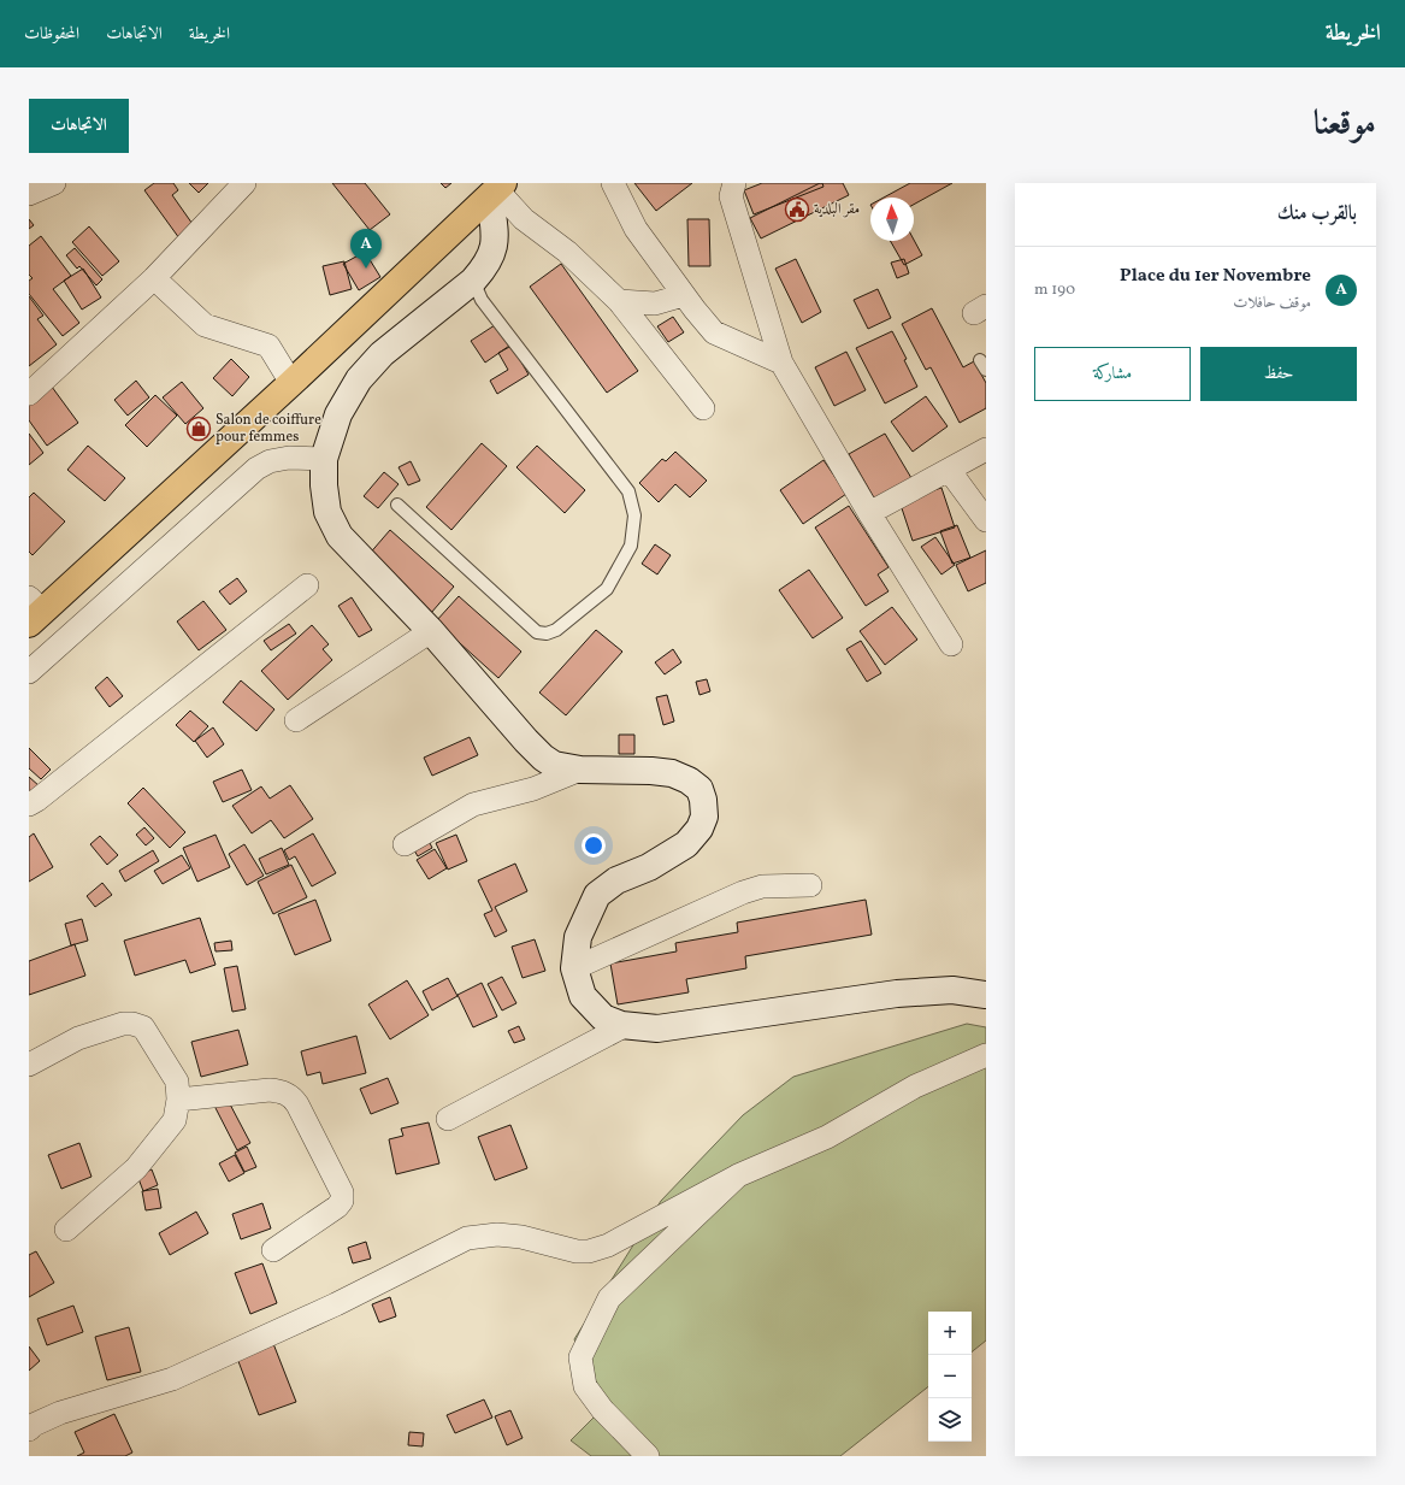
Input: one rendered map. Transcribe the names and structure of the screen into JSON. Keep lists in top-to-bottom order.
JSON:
{
  "places": {
    "public building": ["مقر البلدية"],
    "shop": ["Salon de coiffure pour femmes"]
  },
  "north": "top",
  "page": {
    "header": "الخريطة",
    "nav": ["الخريطة", "الاتجاهات", "المحفوظات"],
    "title": "موقعنا",
    "buttons": [
      "الاتجاهات",
      ["حفظ", "مشاركة"]
    ],
    "heading": "بالقرب منك",
    "pins": "A",
    "list": [
      {
        "mark": "A",
        "name": "Place du 1er Novembre",
        "note": "موقف حافلات",
        "value": "190 m"
      }
    ],
    "map_buttons": ["+", "−"]
  }
}
